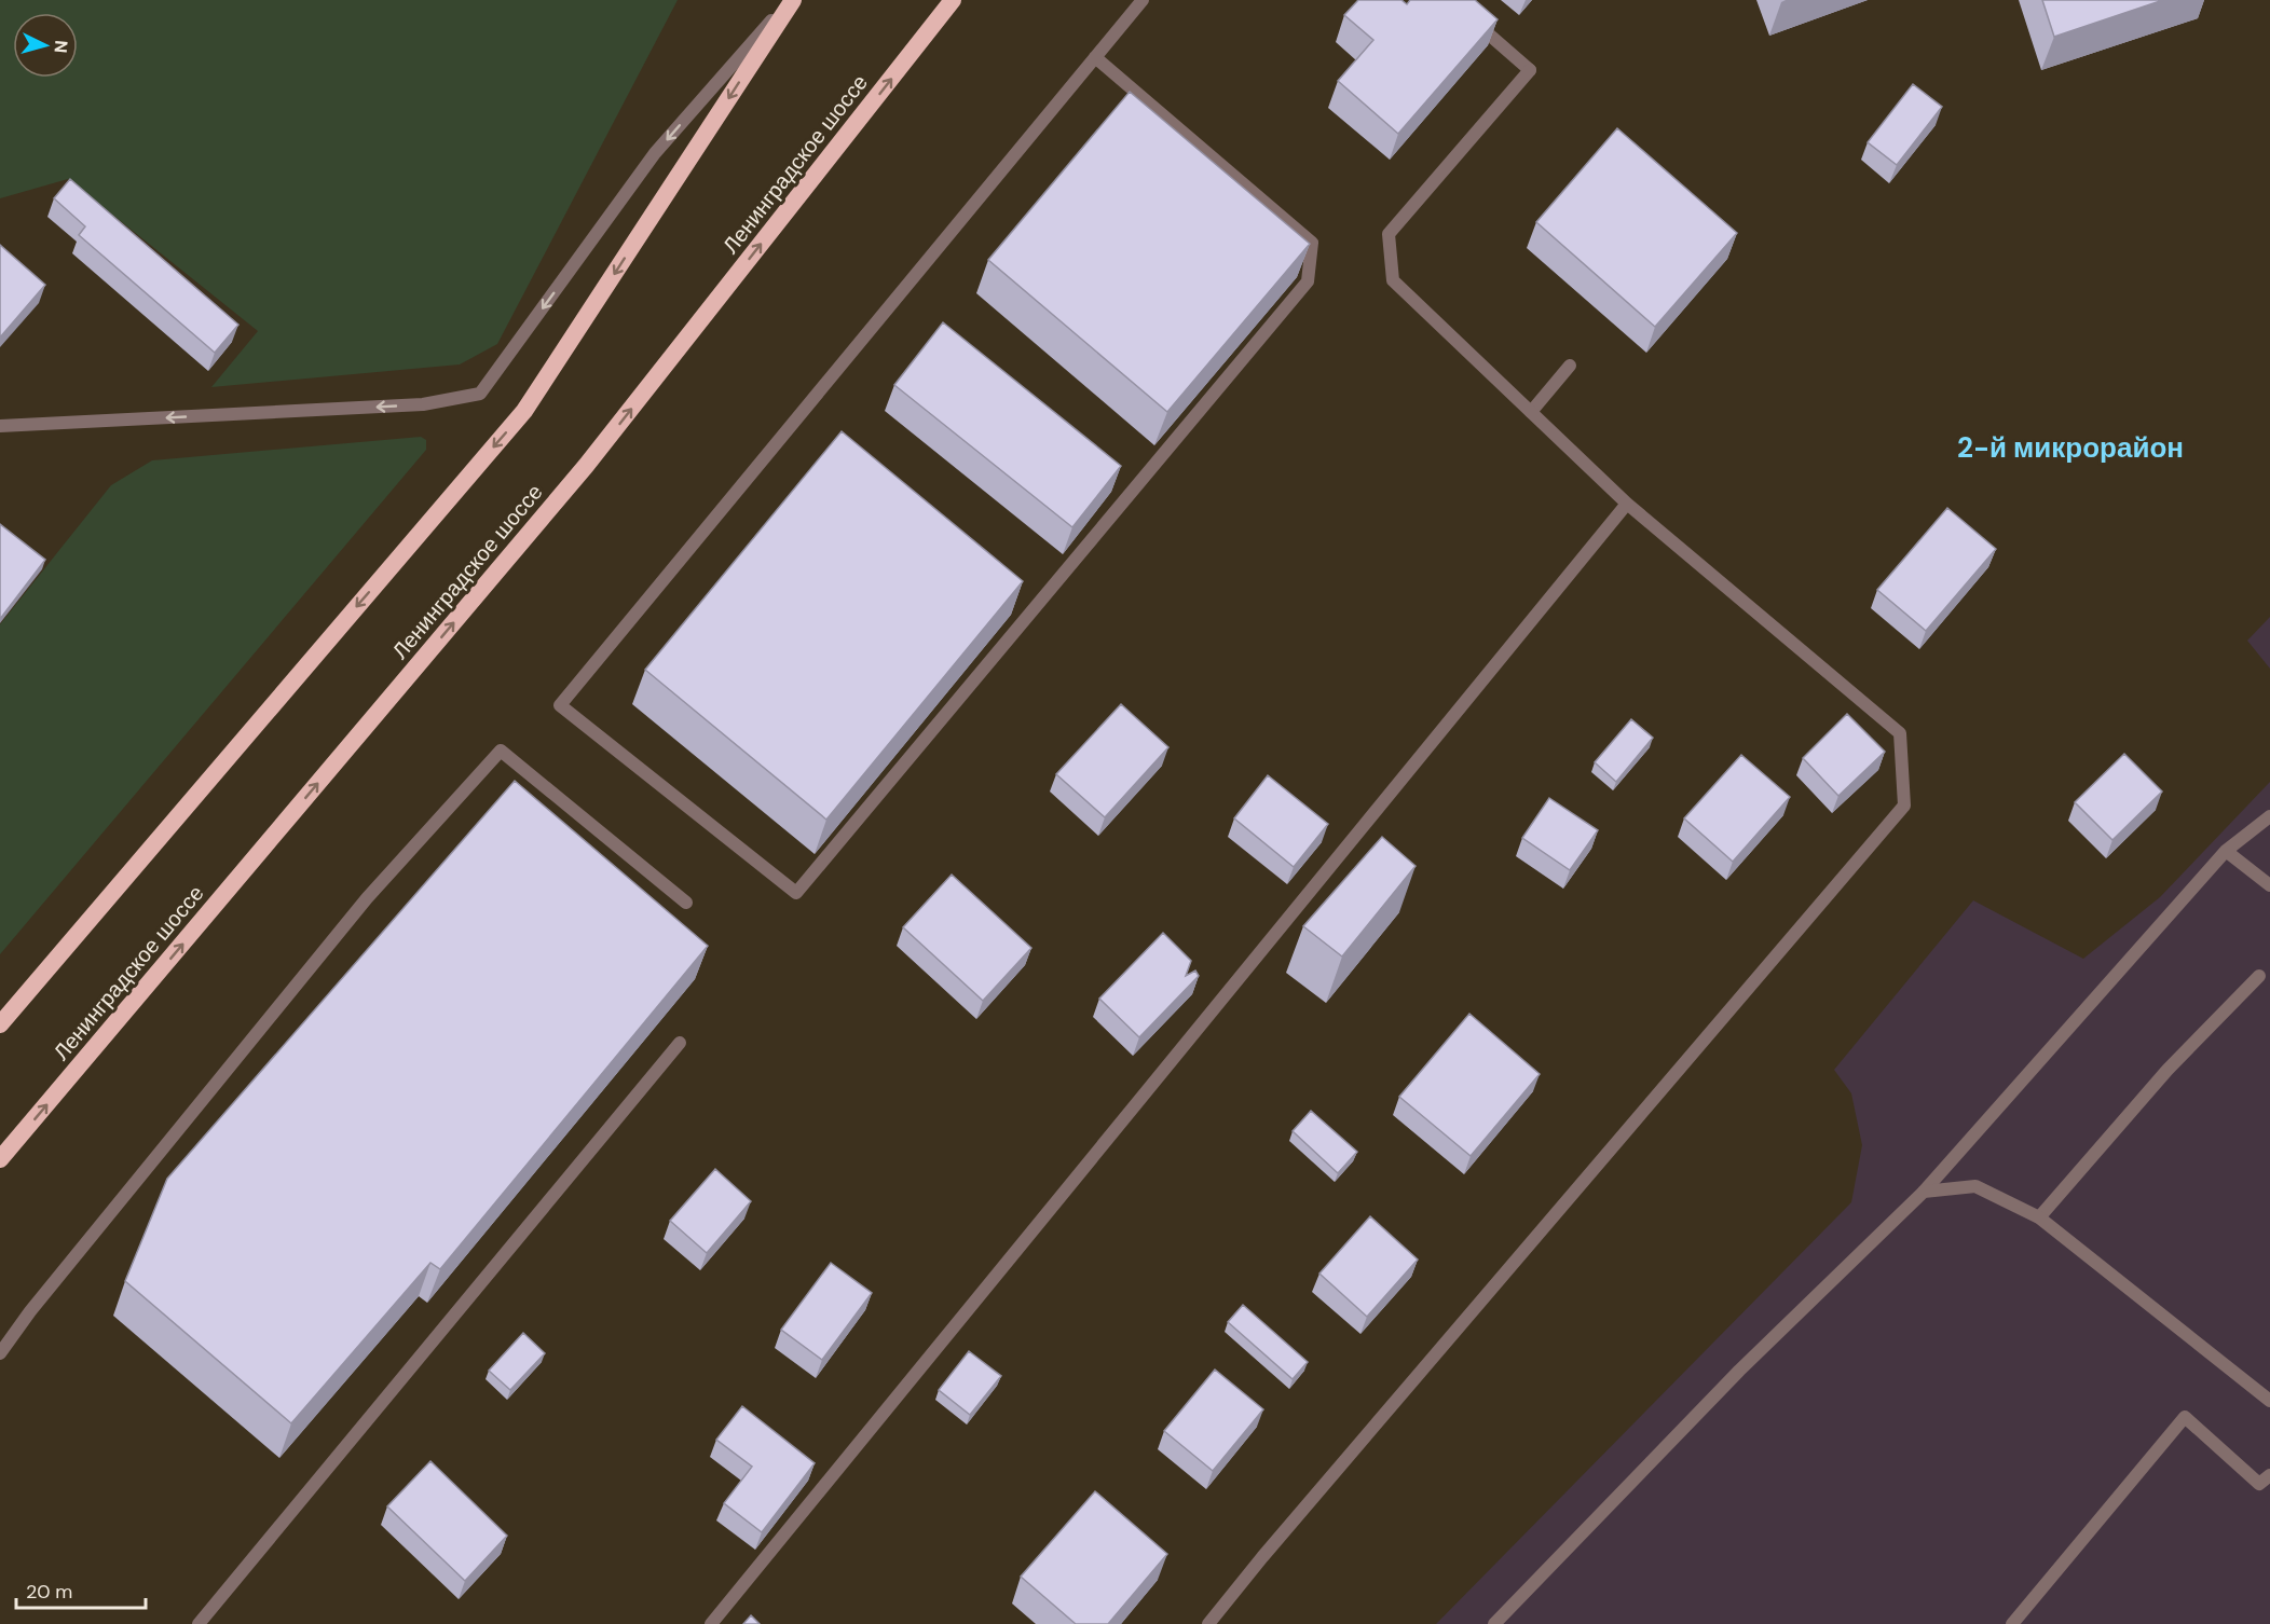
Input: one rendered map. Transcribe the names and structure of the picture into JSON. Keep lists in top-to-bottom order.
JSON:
{
  "streets": {
    "highway": ["Ленинградское шоссе"]
  },
  "districts": ["2-й микрорайон"],
  "scale_bar": "20 m",
  "north": "right"
}
